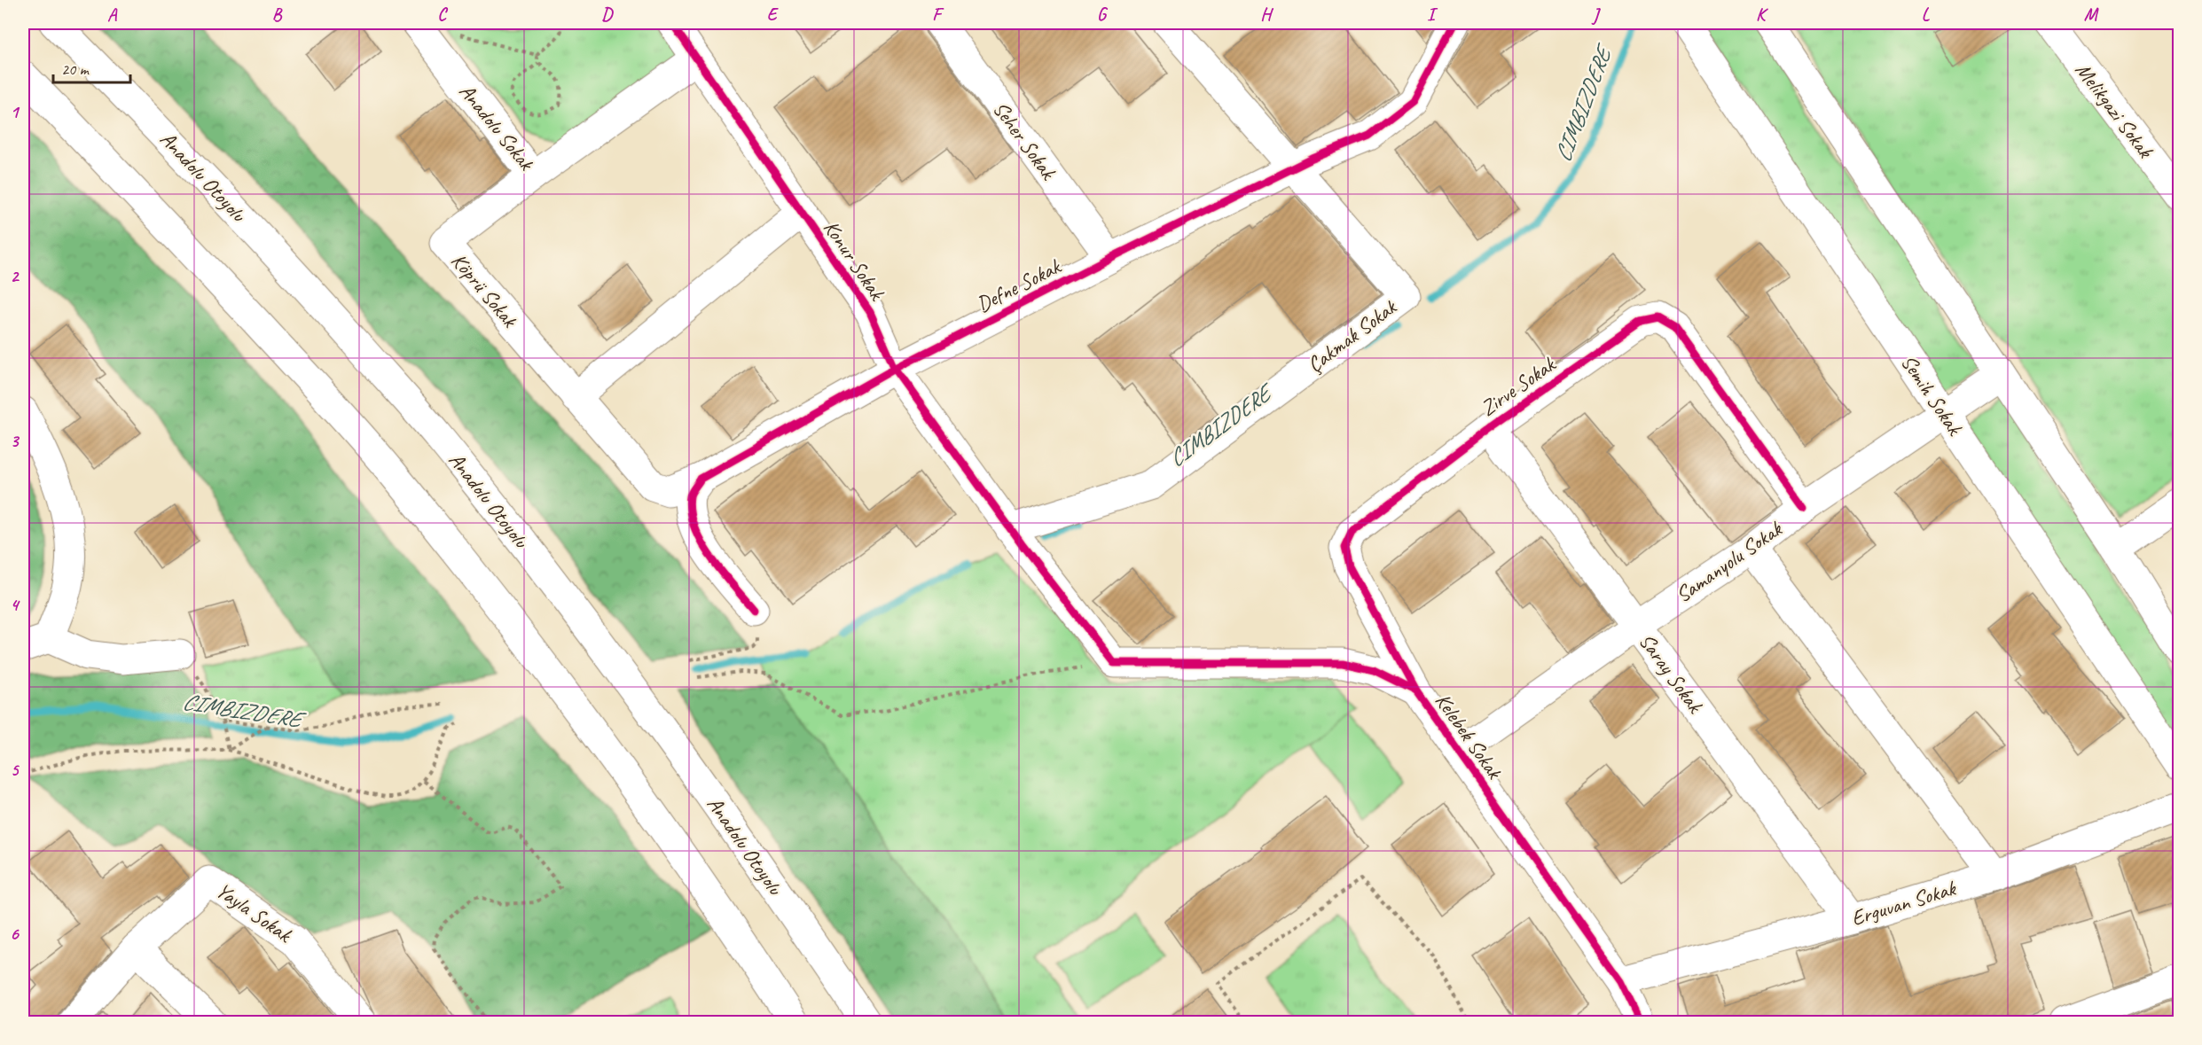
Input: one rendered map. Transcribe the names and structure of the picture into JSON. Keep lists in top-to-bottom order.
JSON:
{
  "streets": {
    "main road": [
      "Melikgazi Sokak",
      "Anadolu Sokak",
      "Seher Sokak",
      "Anadolu Otoyolu",
      "Konur Sokak",
      "Defne Sokak",
      "Köprü Sokak",
      "Çakmak Sokak",
      "Zirve Sokak",
      "Semih Sokak",
      "Samanyolu Sokak",
      "Saray Sokak",
      "Kelebek Sokak",
      "Erguvan Sokak",
      "Yayla Sokak"
    ]
  },
  "crossings": [
    ["Anadolu Sokak", "Konur Sokak"],
    ["Anadolu Sokak", "Köprü Sokak"],
    ["Seher Sokak", "Defne Sokak"],
    ["Konur Sokak", "Defne Sokak"],
    ["Konur Sokak", "Çakmak Sokak"],
    ["Defne Sokak", "Köprü Sokak"],
    ["Defne Sokak", "Çakmak Sokak"],
    ["Zirve Sokak", "Samanyolu Sokak"],
    ["Zirve Sokak", "Saray Sokak"],
    ["Zirve Sokak", "Kelebek Sokak"],
    ["Semih Sokak", "Samanyolu Sokak"],
    ["Samanyolu Sokak", "Saray Sokak"],
    ["Samanyolu Sokak", "Kelebek Sokak"],
    ["Saray Sokak", "Erguvan Sokak"],
    ["Kelebek Sokak", "Erguvan Sokak"]
  ],
  "water": ["CIMBIZDERE"],
  "scale_bar": "20 m",
  "grid": {
    "columns": [
      "A",
      "B",
      "C",
      "D",
      "E",
      "F",
      "G",
      "H",
      "I",
      "J",
      "K",
      "L",
      "M"
    ],
    "rows": [
      "1",
      "2",
      "3",
      "4",
      "5",
      "6"
    ]
  }
}
